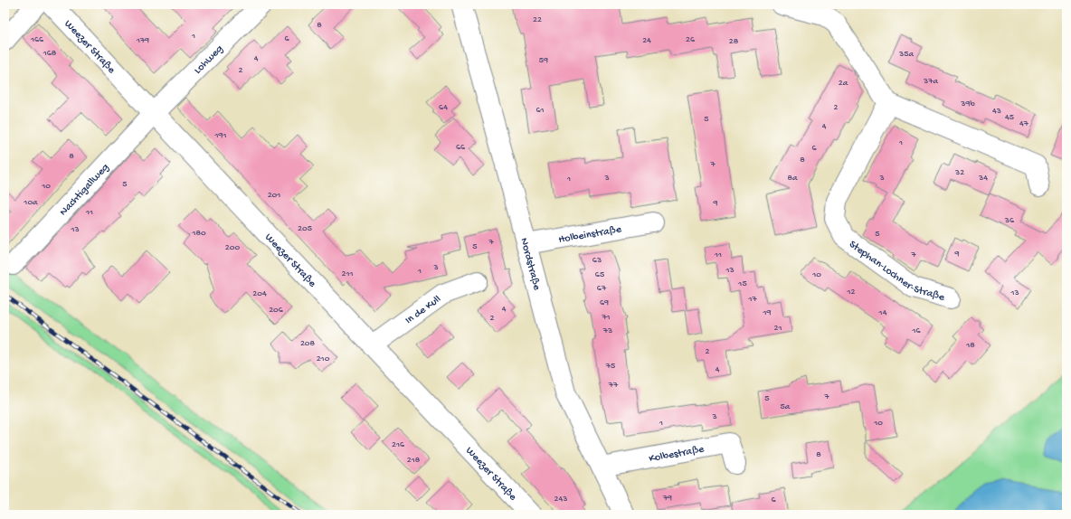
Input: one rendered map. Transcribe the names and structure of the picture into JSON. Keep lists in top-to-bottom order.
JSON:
{
  "streets": {
    "street": [
      "Weezer Straße",
      "Lohweg",
      "Nachtigallweg",
      "Holbeinstraße",
      "Nordstraße",
      "Stephan-Lochner-Straße",
      "In de Kull",
      "Kolbestraße"
    ]
  },
  "crossings": [
    ["Weezer Straße", "Lohweg"],
    ["Weezer Straße", "Nachtigallweg"],
    ["Weezer Straße", "In de Kull"],
    ["Lohweg", "Nachtigallweg"],
    ["Holbeinstraße", "Nordstraße"],
    ["Nordstraße", "Kolbestraße"]
  ],
  "house_numbers": [
    "22",
    "8",
    "1",
    "6",
    "166",
    "26",
    "179",
    "24",
    "28",
    "168",
    "35a",
    "4",
    "59",
    "2",
    "37a",
    "2a",
    "39b",
    "64",
    "2",
    "61",
    "43",
    "45",
    "5",
    "47",
    "4",
    "191",
    "1",
    "66",
    "6",
    "8",
    "8",
    "7",
    "32",
    "3",
    "8a",
    "3",
    "34",
    "1",
    "5",
    "10",
    "201",
    "10a",
    "9",
    "11",
    "36",
    "205",
    "13",
    "180",
    "5",
    "7",
    "5",
    "200",
    "9",
    "11",
    "7",
    "63",
    "3",
    "13",
    "1",
    "211",
    "65",
    "10",
    "15",
    "67",
    "12",
    "13",
    "204",
    "17",
    "69",
    "4",
    "206",
    "19",
    "14",
    "71",
    "2",
    "21",
    "73",
    "16",
    "208",
    "18",
    "2",
    "210",
    "75",
    "4",
    "77",
    "7",
    "5",
    "5a",
    "3",
    "1",
    "10",
    "216",
    "8",
    "218",
    "79",
    "243",
    "6"
  ]
}
